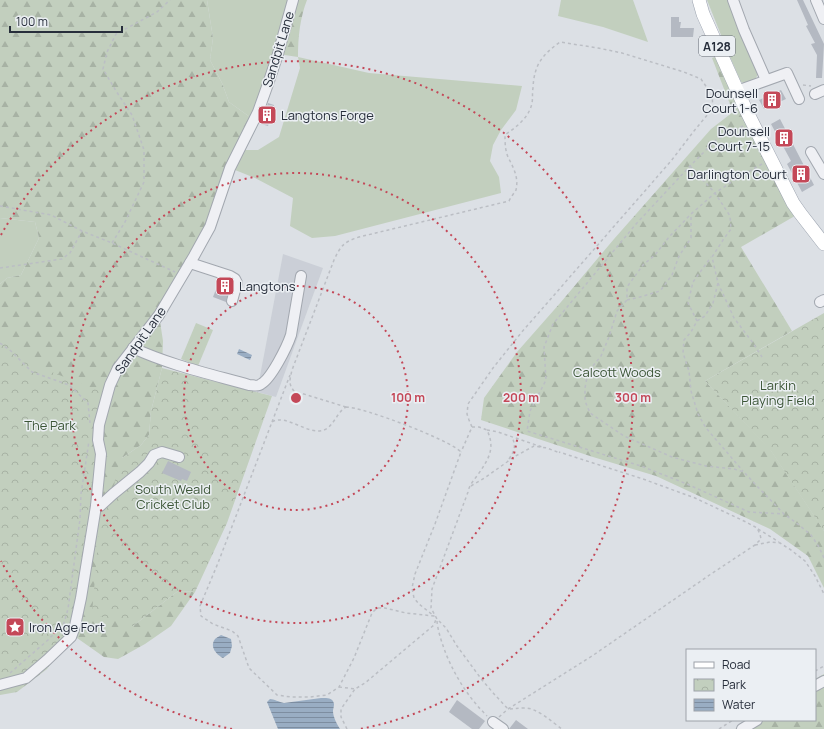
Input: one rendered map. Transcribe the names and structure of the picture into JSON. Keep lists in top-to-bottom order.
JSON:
{
  "streets": {
    "main road": ["A128"],
    "street": ["Sandpit Lane"]
  },
  "parks": [
    "Calcott Woods",
    "Larkin Playing Field",
    "The Park",
    "South Weald Cricket Club"
  ],
  "places": {
    "building": [
      "Dounsell Court 1-6",
      "Langtons Forge",
      "Dounsell Court 7-15",
      "Darlington Court",
      "Langtons"
    ],
    "place": ["Iron Age Fort"]
  },
  "legend": ["Road", "Park", "Water"],
  "scale_bar": "100 m",
  "rings": ["100 m", "200 m", "300 m"]
}
